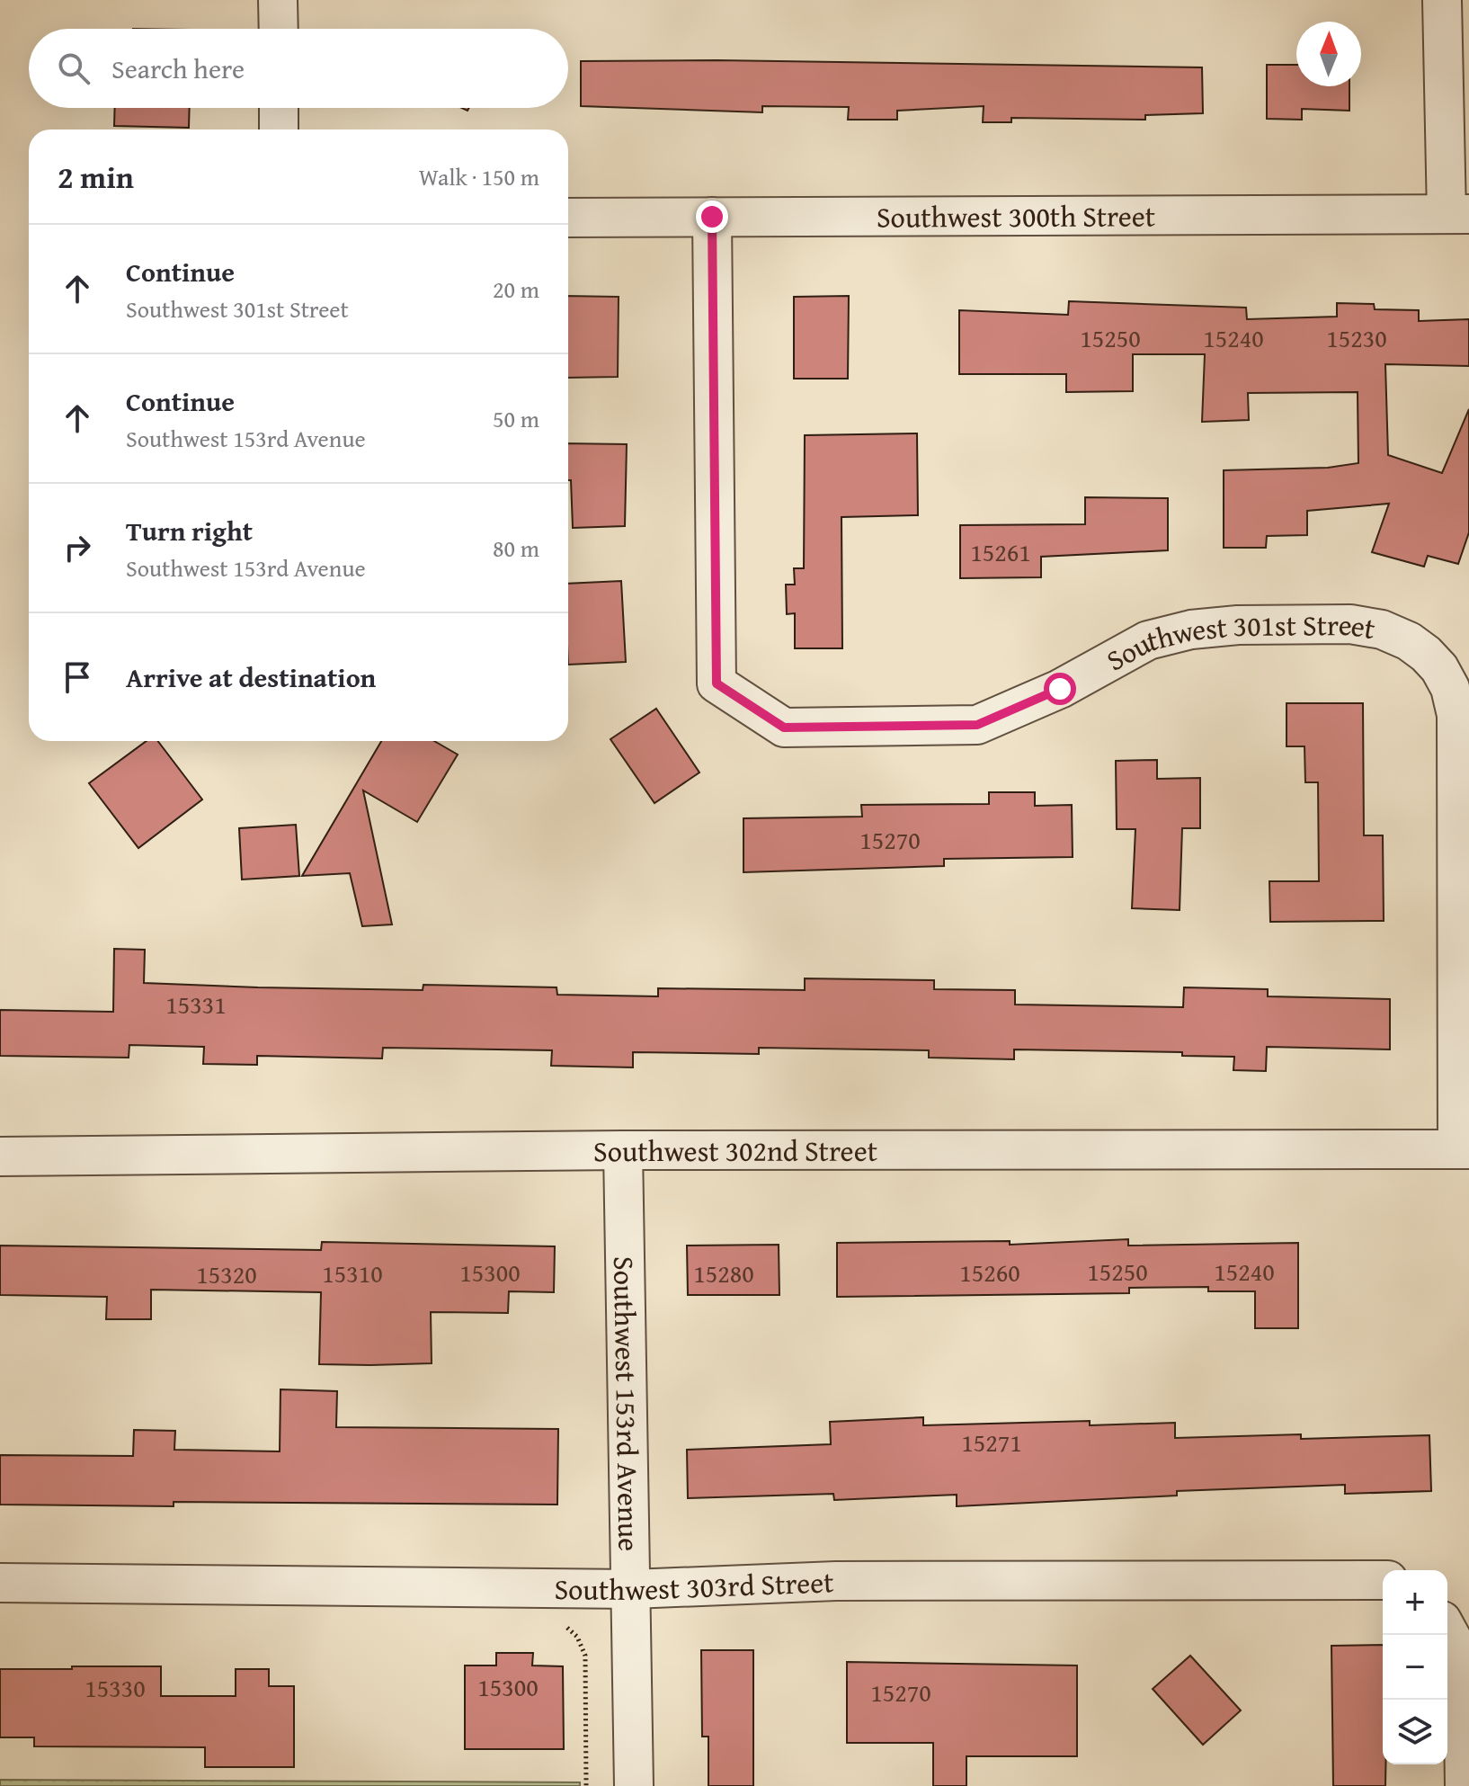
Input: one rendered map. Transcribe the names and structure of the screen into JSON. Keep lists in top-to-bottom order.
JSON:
{
  "streets": {
    "street": [
      "Southwest 300th Street",
      "Southwest 301st Street",
      "Southwest 302nd Street",
      "Southwest 153rd Avenue",
      "Southwest 303rd Street"
    ]
  },
  "crossings": [
    ["Southwest 300th Street", "Southwest 301st Street"],
    ["Southwest 301st Street", "Southwest 302nd Street"],
    ["Southwest 302nd Street", "Southwest 153rd Avenue"],
    ["Southwest 153rd Avenue", "Southwest 303rd Street"]
  ],
  "house_numbers": [
    "15250",
    "15240",
    "15230",
    "15261",
    "15270",
    "15331",
    "15250",
    "15240",
    "15300",
    "15260",
    "15310",
    "15280",
    "15320",
    "15271",
    "15300",
    "15330",
    "15270"
  ],
  "north": "top",
  "page": {
    "search": "Search here",
    "heading": ["2 min", "Walk · 150 m"],
    "list": [
      ["Continue", "Southwest 301st Street", "20 m"],
      ["Continue", "Southwest 153rd Avenue", "50 m"],
      ["Turn right", "Southwest 153rd Avenue", "80 m"],
      "Arrive at destination"
    ],
    "map_buttons": ["+", "−"]
  }
}
